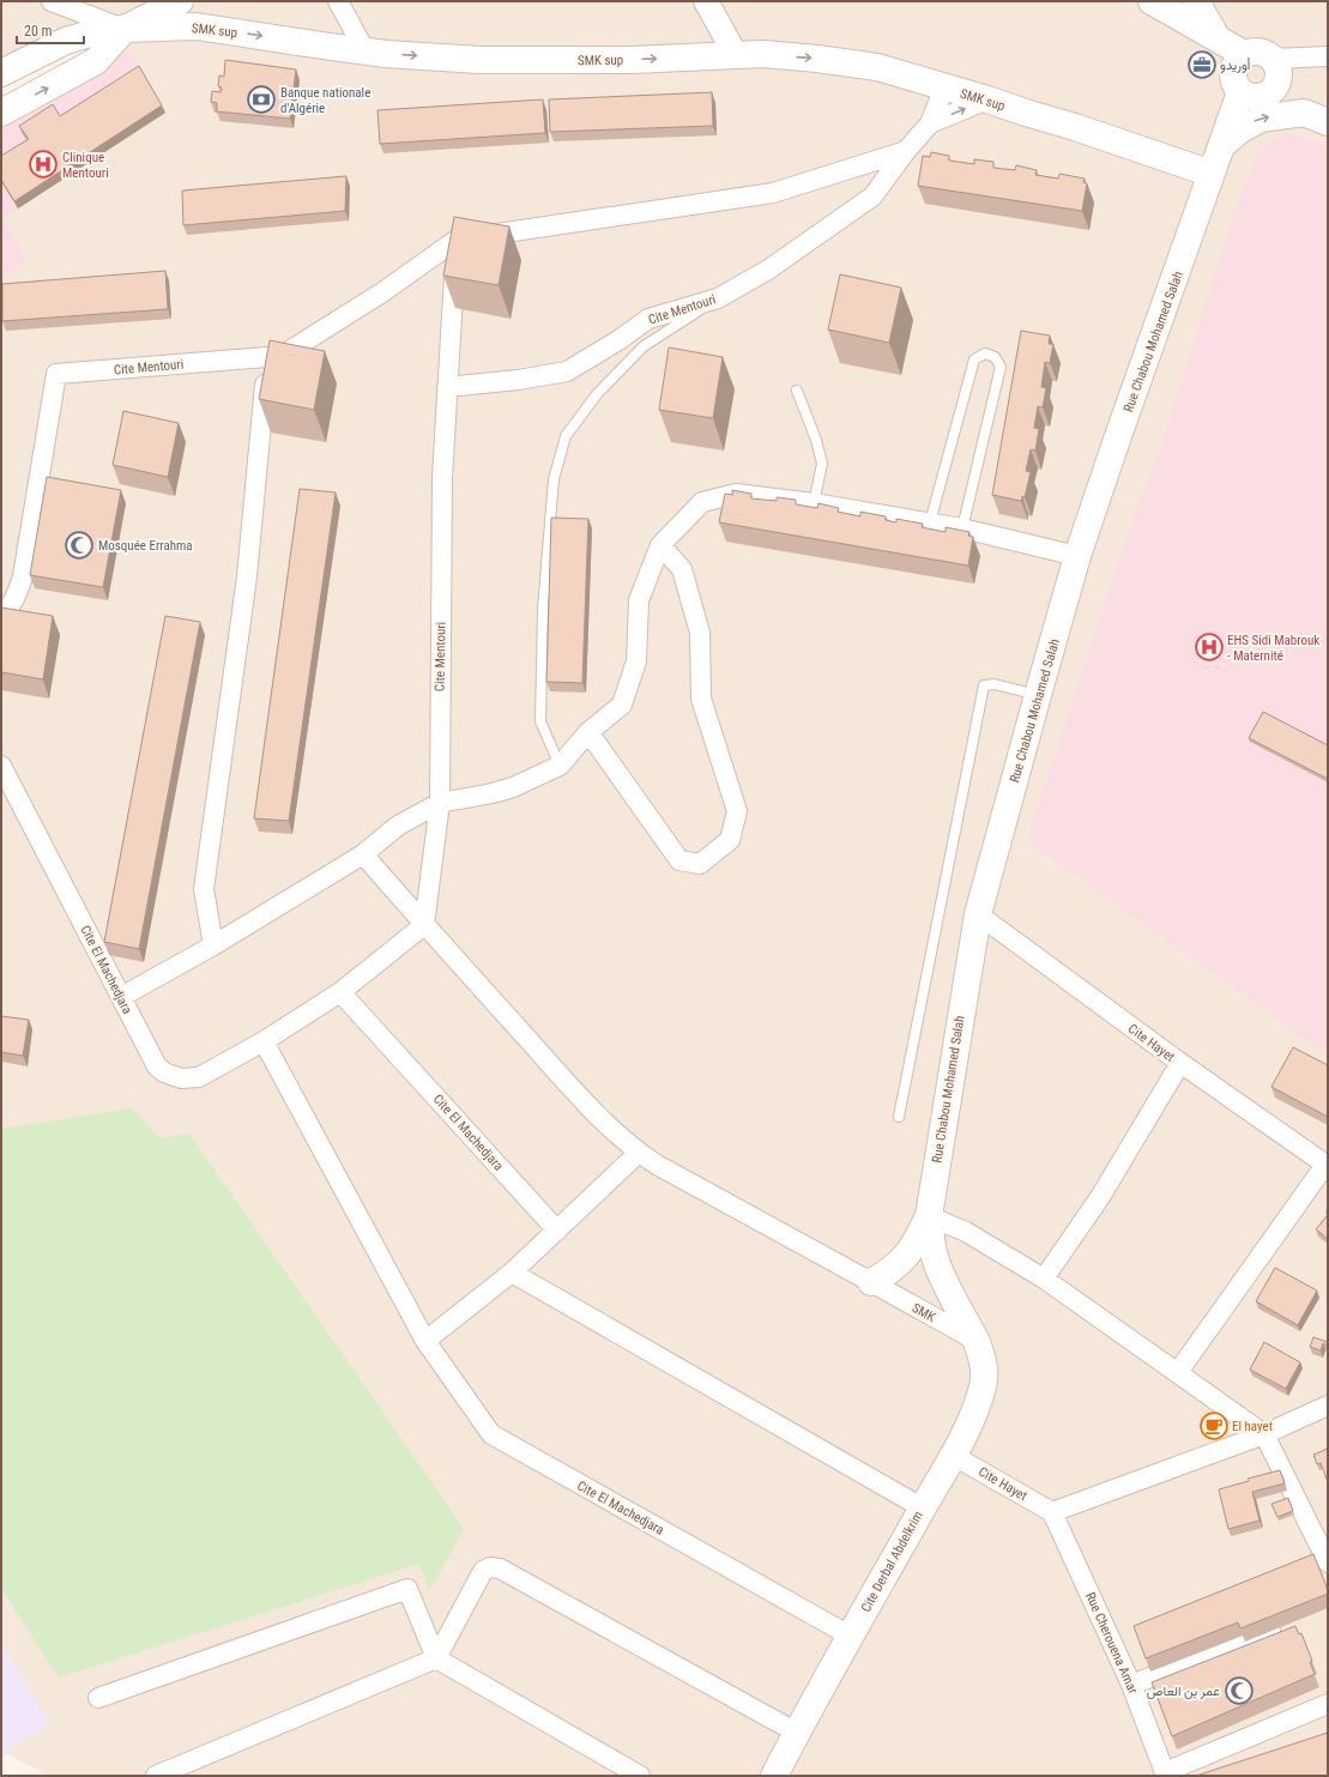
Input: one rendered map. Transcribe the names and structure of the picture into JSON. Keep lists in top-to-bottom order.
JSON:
{
  "streets": {
    "main road": ["SMK sup", "Rue Chabou Mohamed Salah", "Cite Derbal Abdelkrim"],
    "street": [
      "Cite Mentouri",
      "Cite El Machedjara",
      "Cite Hayet",
      "SMK",
      "Rue Cherouena Amar"
    ]
  },
  "crossings": [
    ["SMK sup", "Cite Mentouri"],
    ["SMK sup", "Rue Chabou Mohamed Salah"],
    ["Cite Mentouri", "Cite El Machedjara"],
    ["Rue Chabou Mohamed Salah", "Cite Hayet"],
    ["Rue Chabou Mohamed Salah", "SMK"],
    ["Rue Chabou Mohamed Salah", "Cite Derbal Abdelkrim"],
    ["Cite El Machedjara", "Cite Derbal Abdelkrim"],
    ["Cite Hayet", "Cite Derbal Abdelkrim"],
    ["Cite Hayet", "Rue Cherouena Amar"],
    ["SMK", "Cite Derbal Abdelkrim"]
  ],
  "one_way": ["SMK sup"],
  "places": {
    "office": ["أوريدو"],
    "bank": ["Banque nationale d'Algérie"],
    "hospital": ["Clinique Mentouri", "EHS Sidi Mabrouk - Maternité"],
    "mosque": ["Mosquée Errahma", "عمر بن العاص"],
    "cafe": ["El hayet"]
  },
  "scale_bar": "20 m"
}
